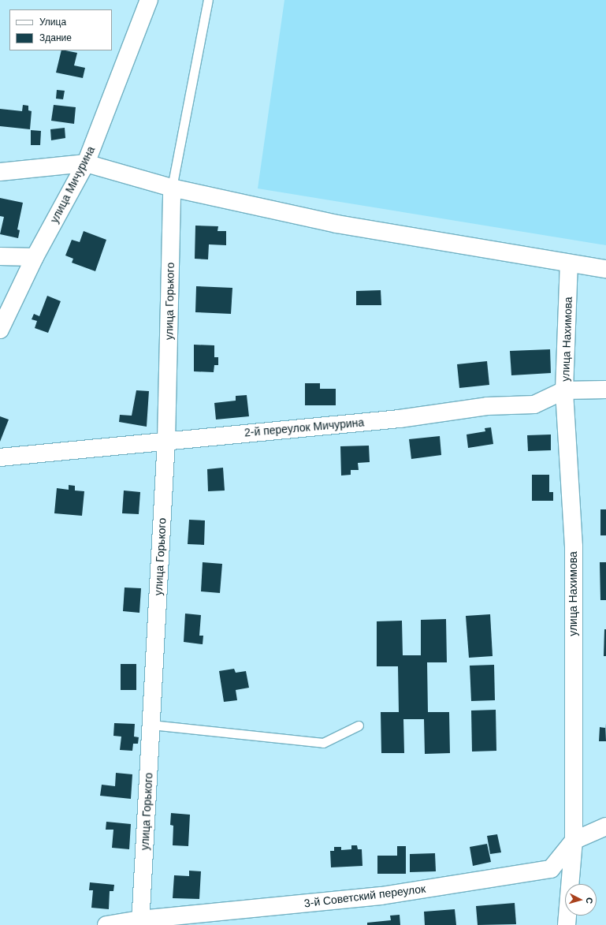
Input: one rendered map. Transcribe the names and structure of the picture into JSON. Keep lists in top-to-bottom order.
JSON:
{
  "streets": {
    "street": [
      "улица Мичурина",
      "улица Горького",
      "улица Нахимова",
      "2-й переулок Мичурина",
      "3-й Советский переулок"
    ]
  },
  "crossings": [
    ["улица Горького", "2-й переулок Мичурина"],
    ["улица Горького", "3-й Советский переулок"],
    ["улица Нахимова", "2-й переулок Мичурина"],
    ["улица Нахимова", "3-й Советский переулок"]
  ],
  "legend": ["Улица", "Здание"],
  "north": "right"
}
